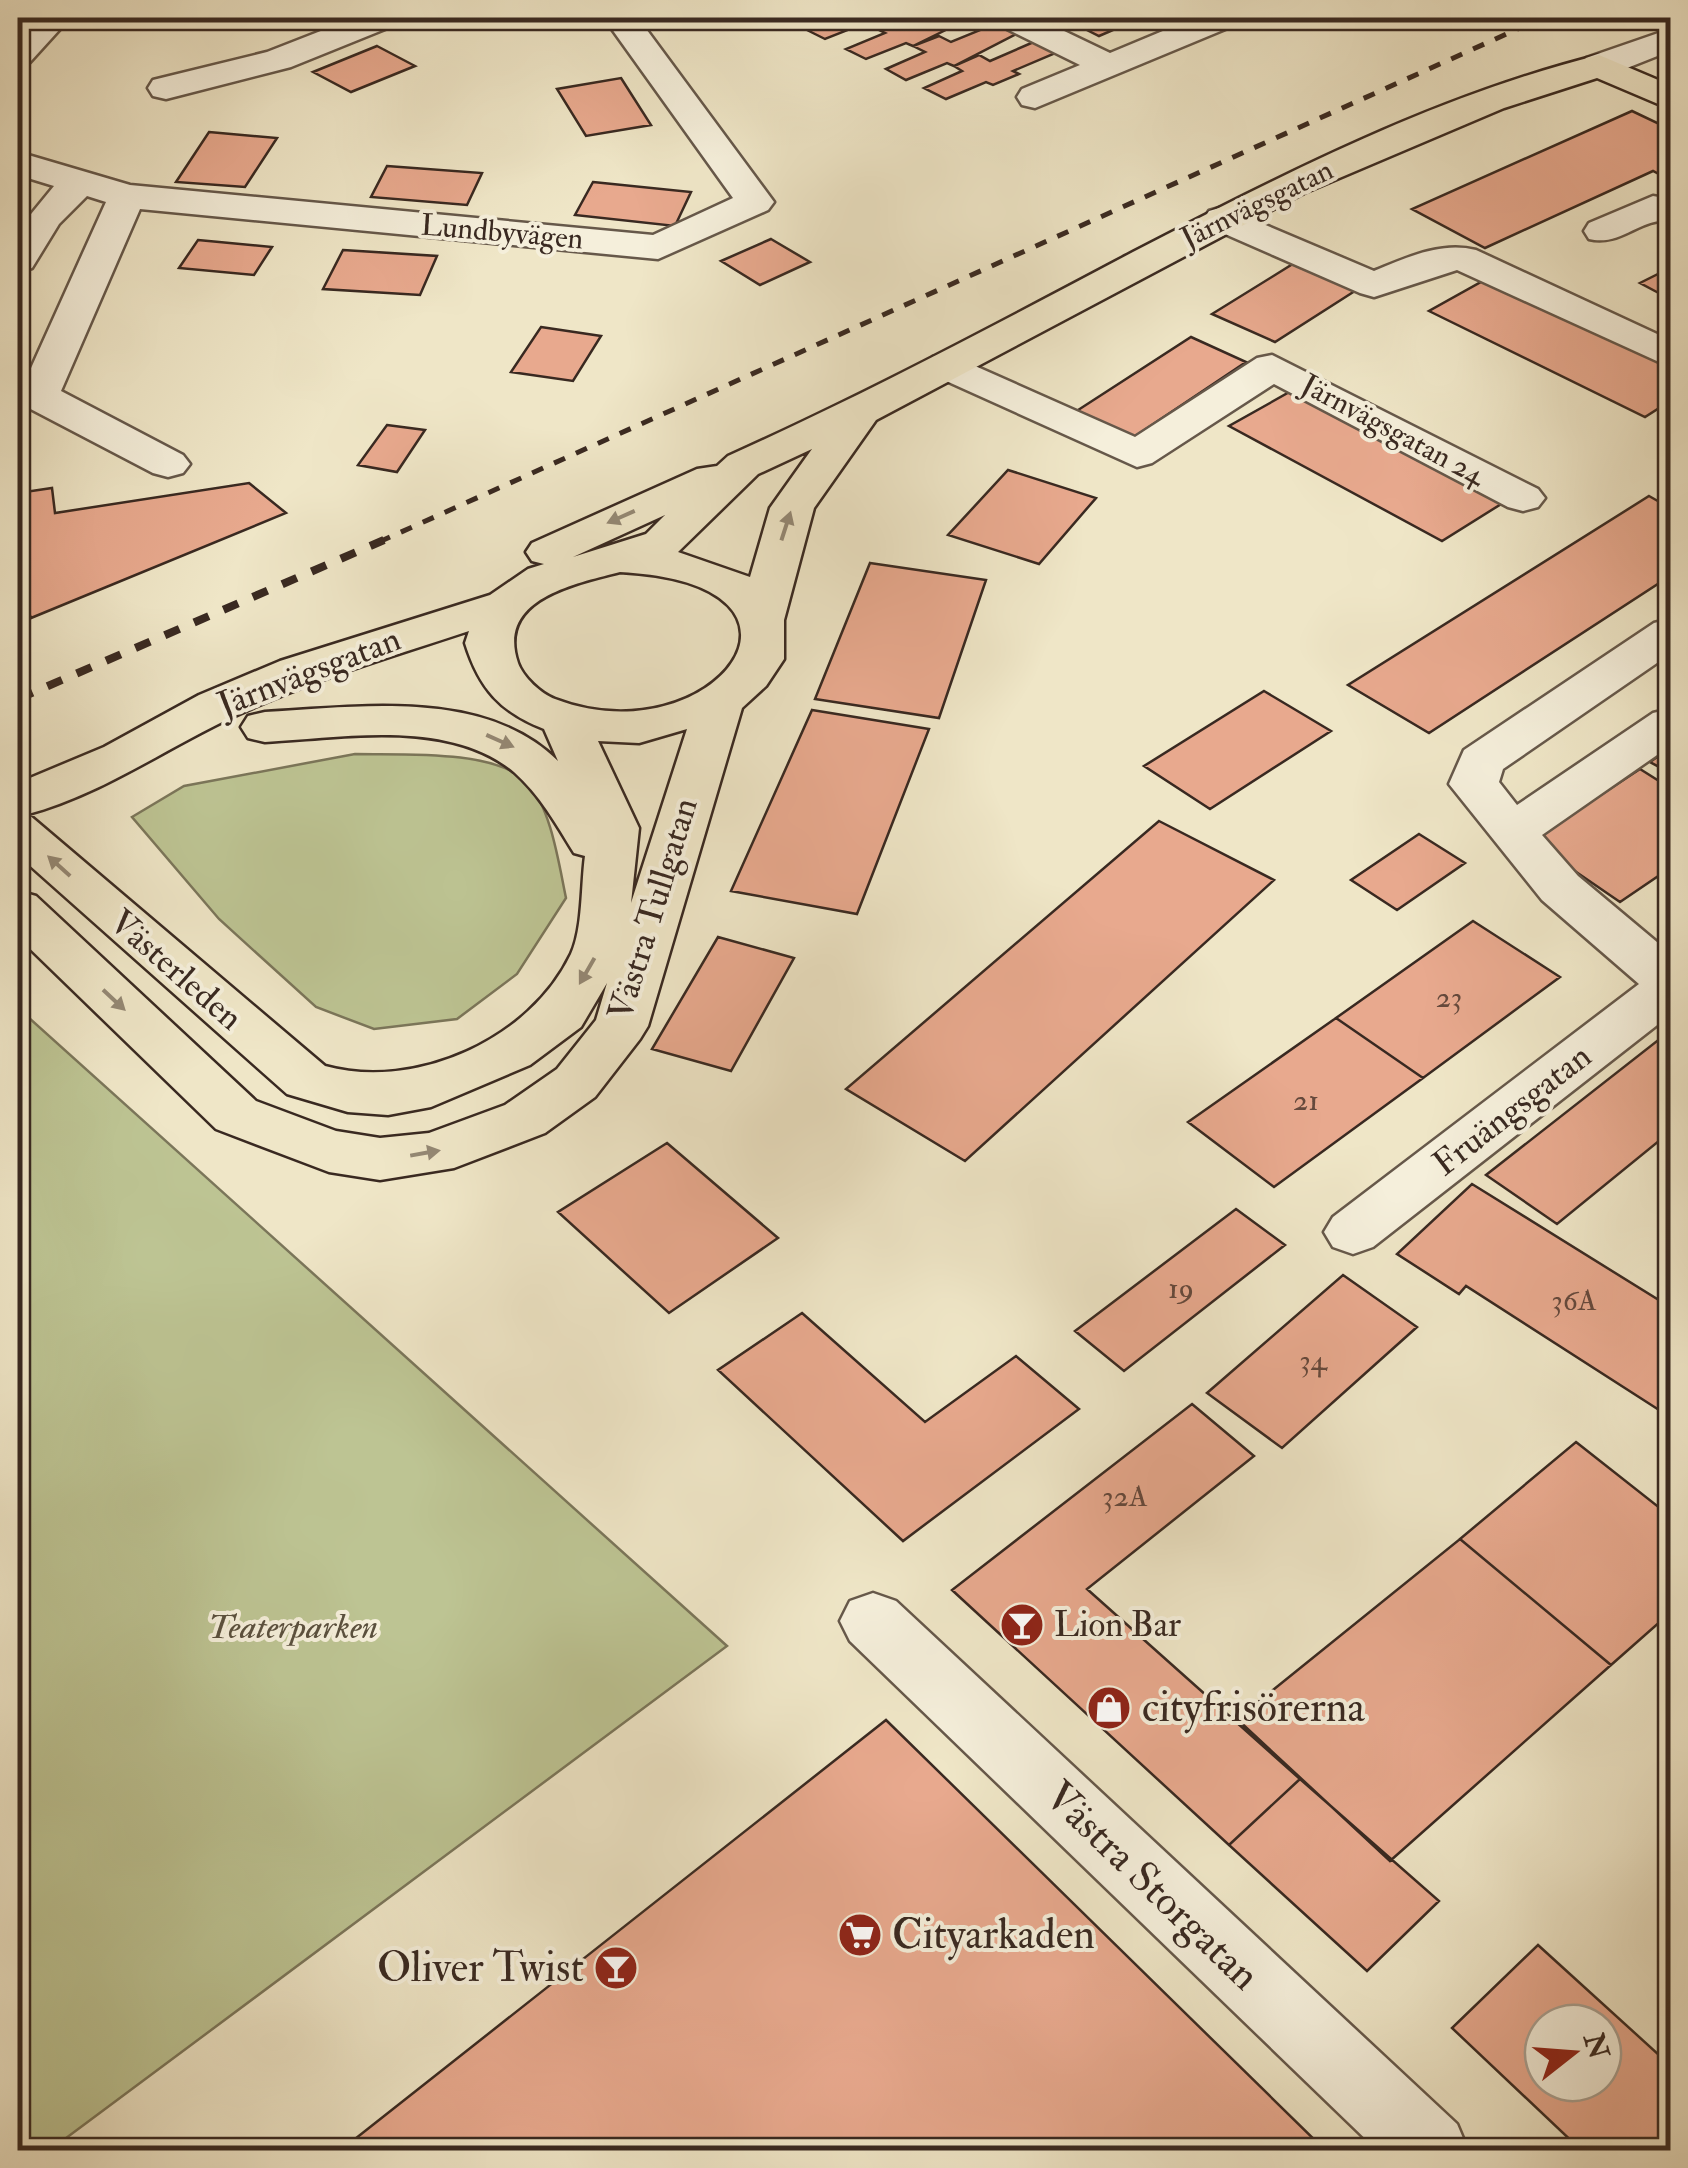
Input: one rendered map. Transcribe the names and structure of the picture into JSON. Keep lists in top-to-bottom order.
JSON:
{
  "streets": {
    "main road": ["Järnvägsgatan", "Västra Tullgatan", "Västerleden"],
    "street": [
      "Lundbyvägen",
      "Järnvägsgatan 24",
      "Fruängsgatan",
      "Västra Storgatan"
    ]
  },
  "crossings": [
    ["Järnvägsgatan", "Järnvägsgatan 24"],
    ["Järnvägsgatan", "Västra Tullgatan"],
    ["Västra Tullgatan", "Västerleden"]
  ],
  "parks": ["Teaterparken"],
  "places": {
    "bar": ["Lion Bar", "Oliver Twist"],
    "shop": ["cityfrisörerna"],
    "supermarket": ["Cityarkaden"]
  },
  "house_numbers": [
    "23",
    "21",
    "19",
    "36A",
    "34",
    "32A"
  ],
  "north": "right"
}
